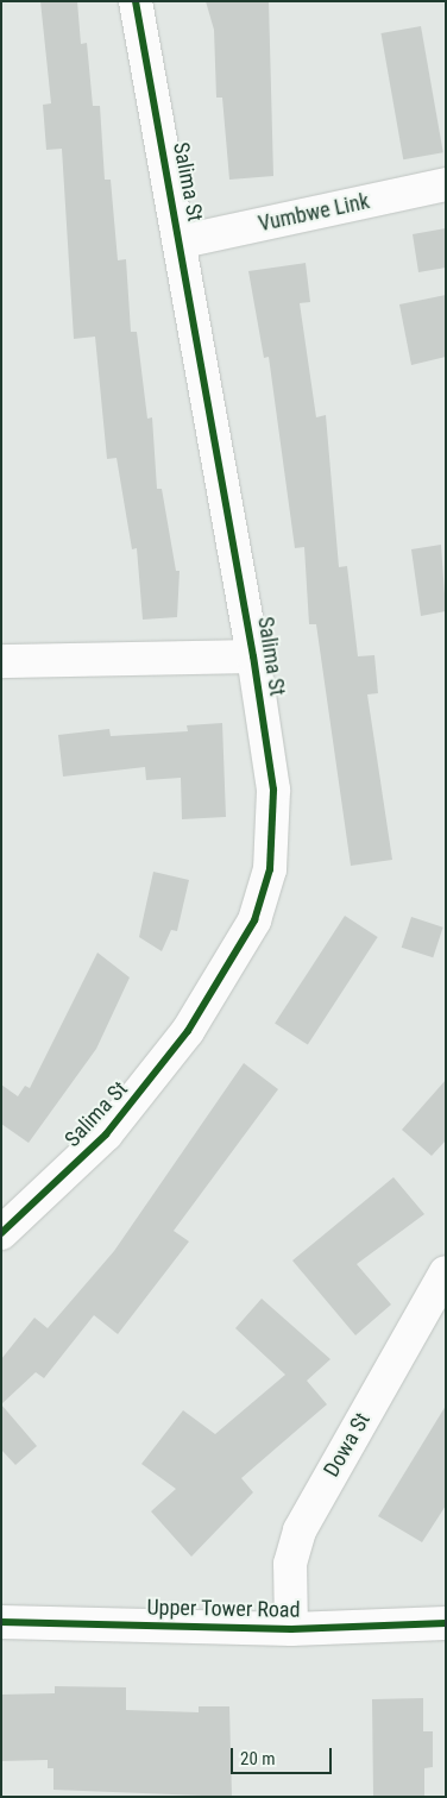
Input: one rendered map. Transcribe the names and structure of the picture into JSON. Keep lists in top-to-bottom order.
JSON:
{
  "streets": {
    "street": [
      "Salima St",
      "Vumbwe Link",
      "Dowa St",
      "Upper Tower Road"
    ]
  },
  "crossings": [
    ["Salima St", "Vumbwe Link"],
    ["Dowa St", "Upper Tower Road"]
  ],
  "scale_bar": "20 m"
}
